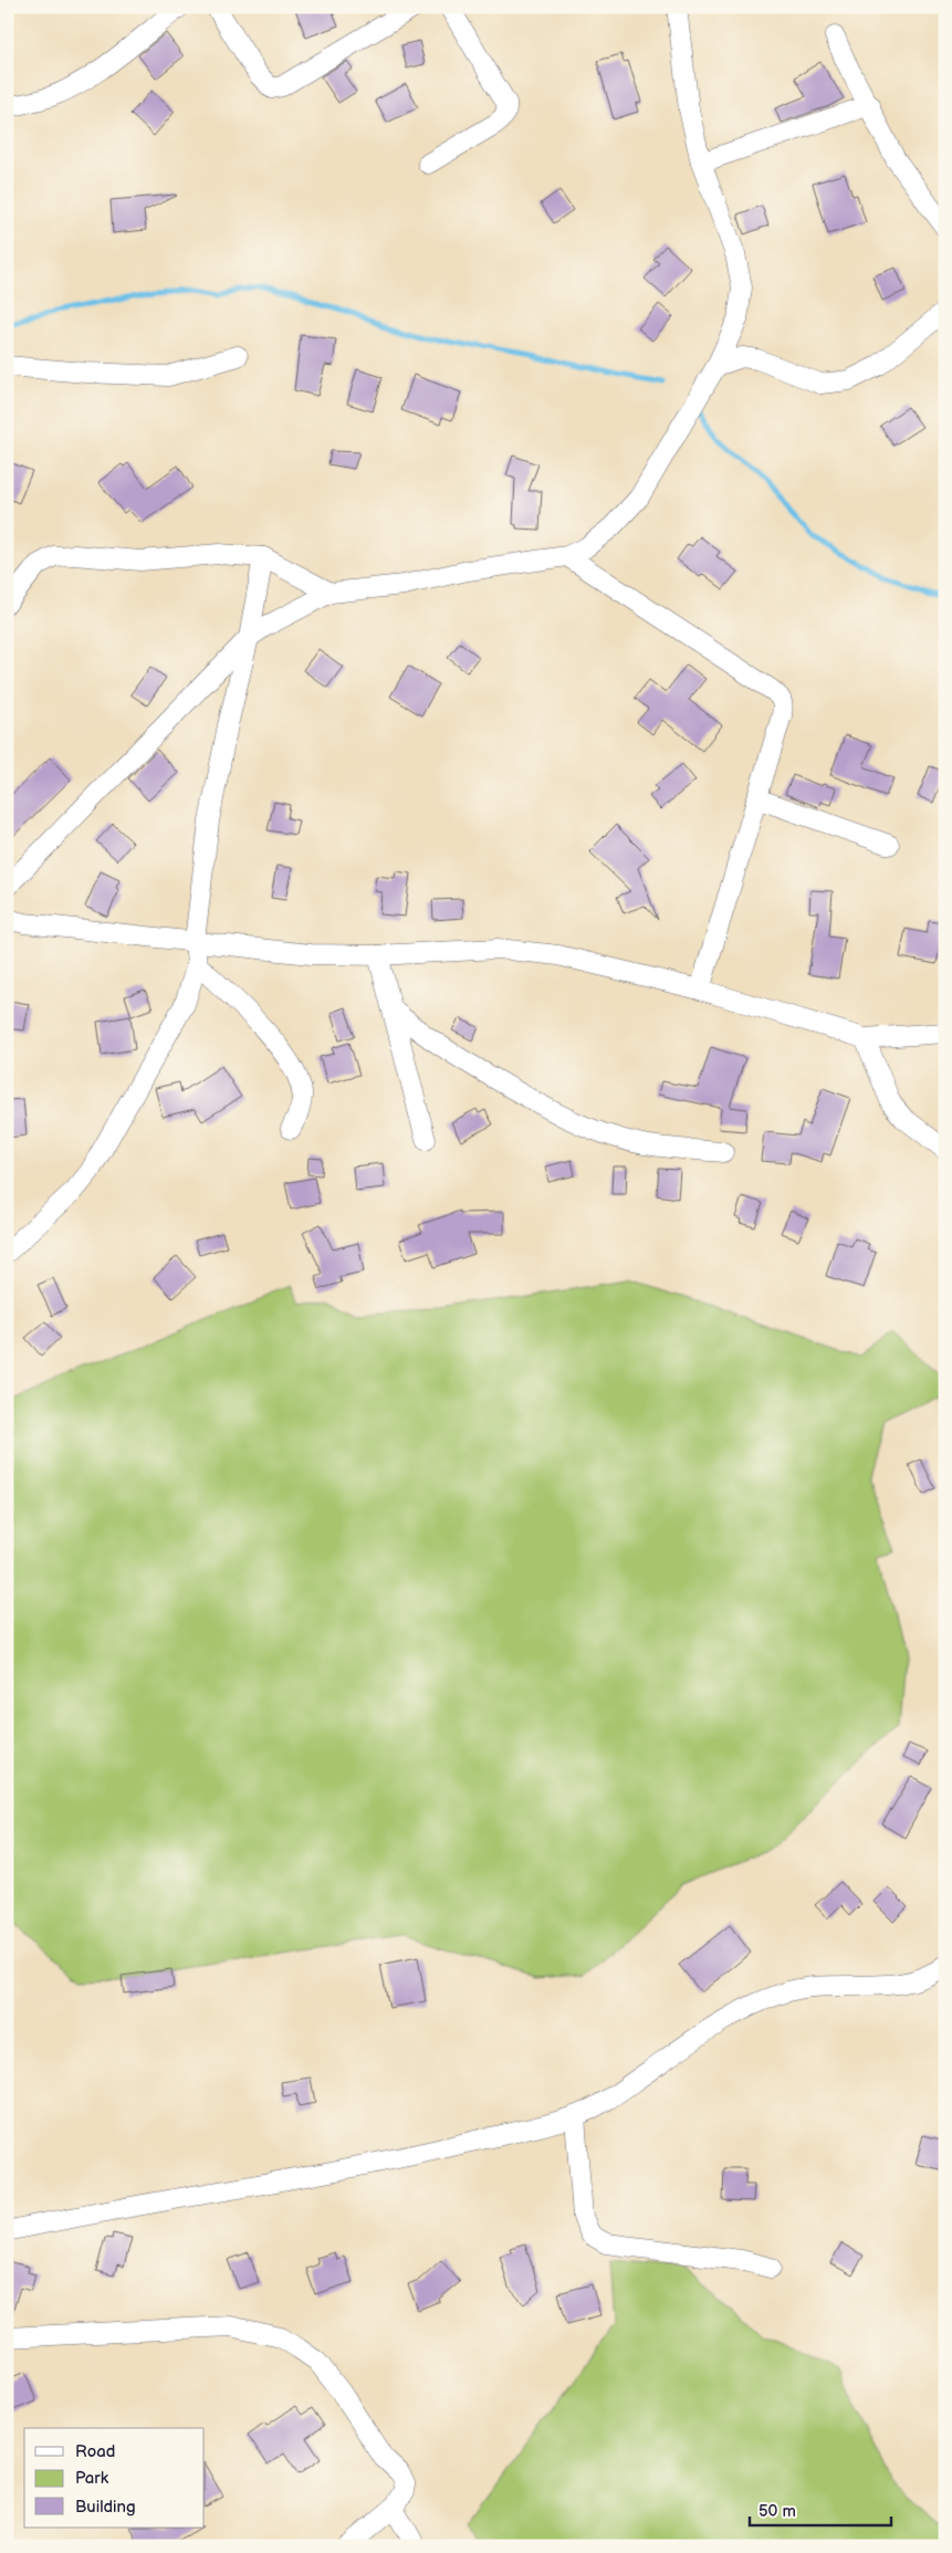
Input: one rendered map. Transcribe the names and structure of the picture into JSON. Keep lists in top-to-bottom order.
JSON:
{
  "legend": ["Road", "Park", "Building"],
  "scale_bar": "50 m"
}
